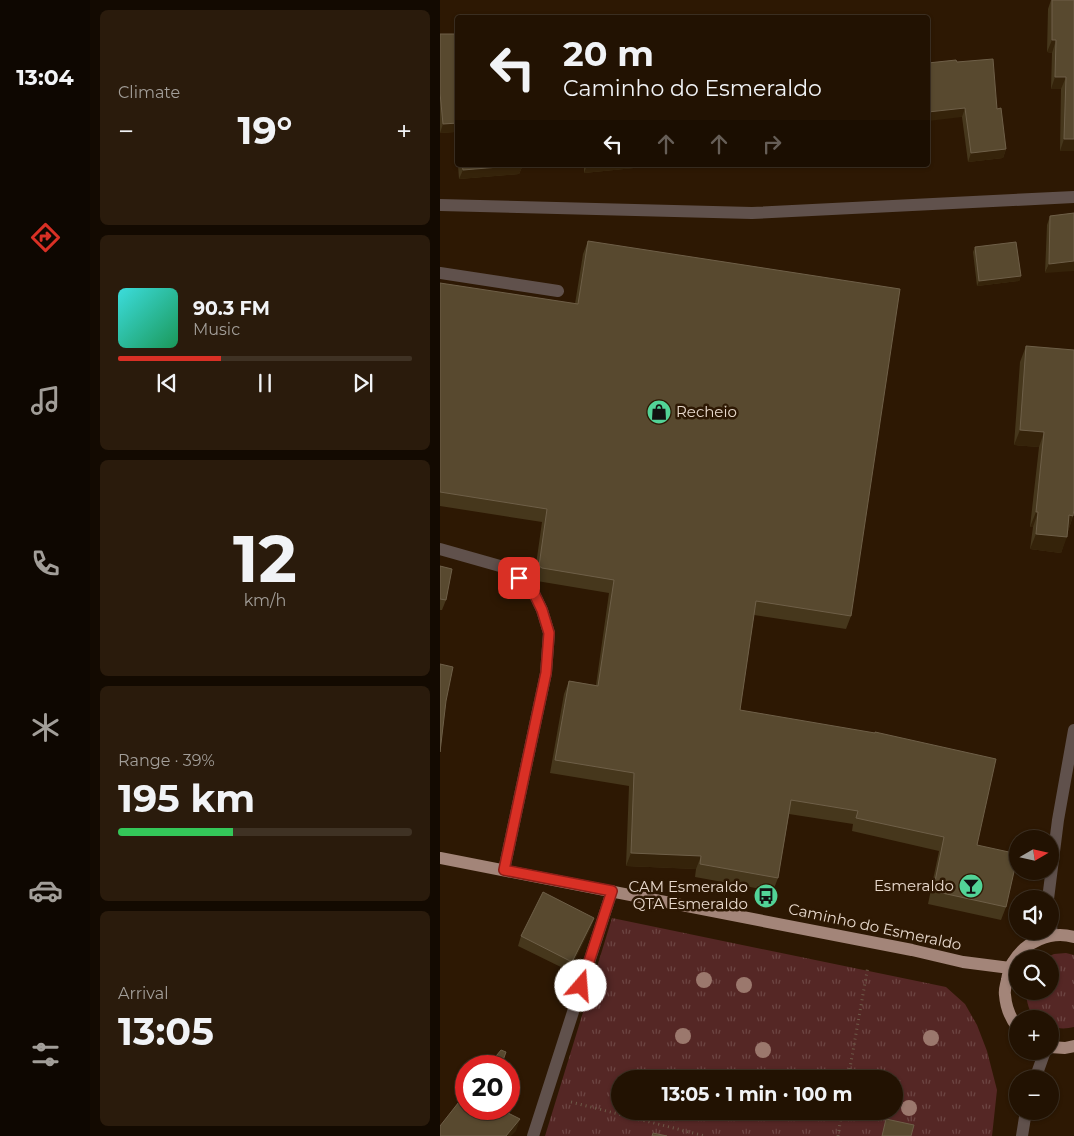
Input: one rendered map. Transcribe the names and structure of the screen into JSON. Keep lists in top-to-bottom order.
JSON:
{
  "streets": {
    "main road": ["Caminho do Esmeraldo"]
  },
  "places": {
    "shop": ["Recheio"],
    "bar": ["Esmeraldo"],
    "bus stop": ["CAM Esmeraldo QTA Esmeraldo"]
  },
  "north": "right",
  "page": {
    "tabs": "13:04",
    "tile": [
      "Climate",
      ["12", "km/h"],
      ["Range · 39%", "195 km"],
      ["Arrival", "13:05"]
    ],
    "turn": ["20 m", "Caminho do Esmeraldo"],
    "heat": ["−", "19°", "+"],
    "song": ["90.3 FM", "Music"],
    "map_buttons": ["+", "−"],
    "limit": "20",
    "trip": "13:05 · 1 min · 100 m"
  }
}
